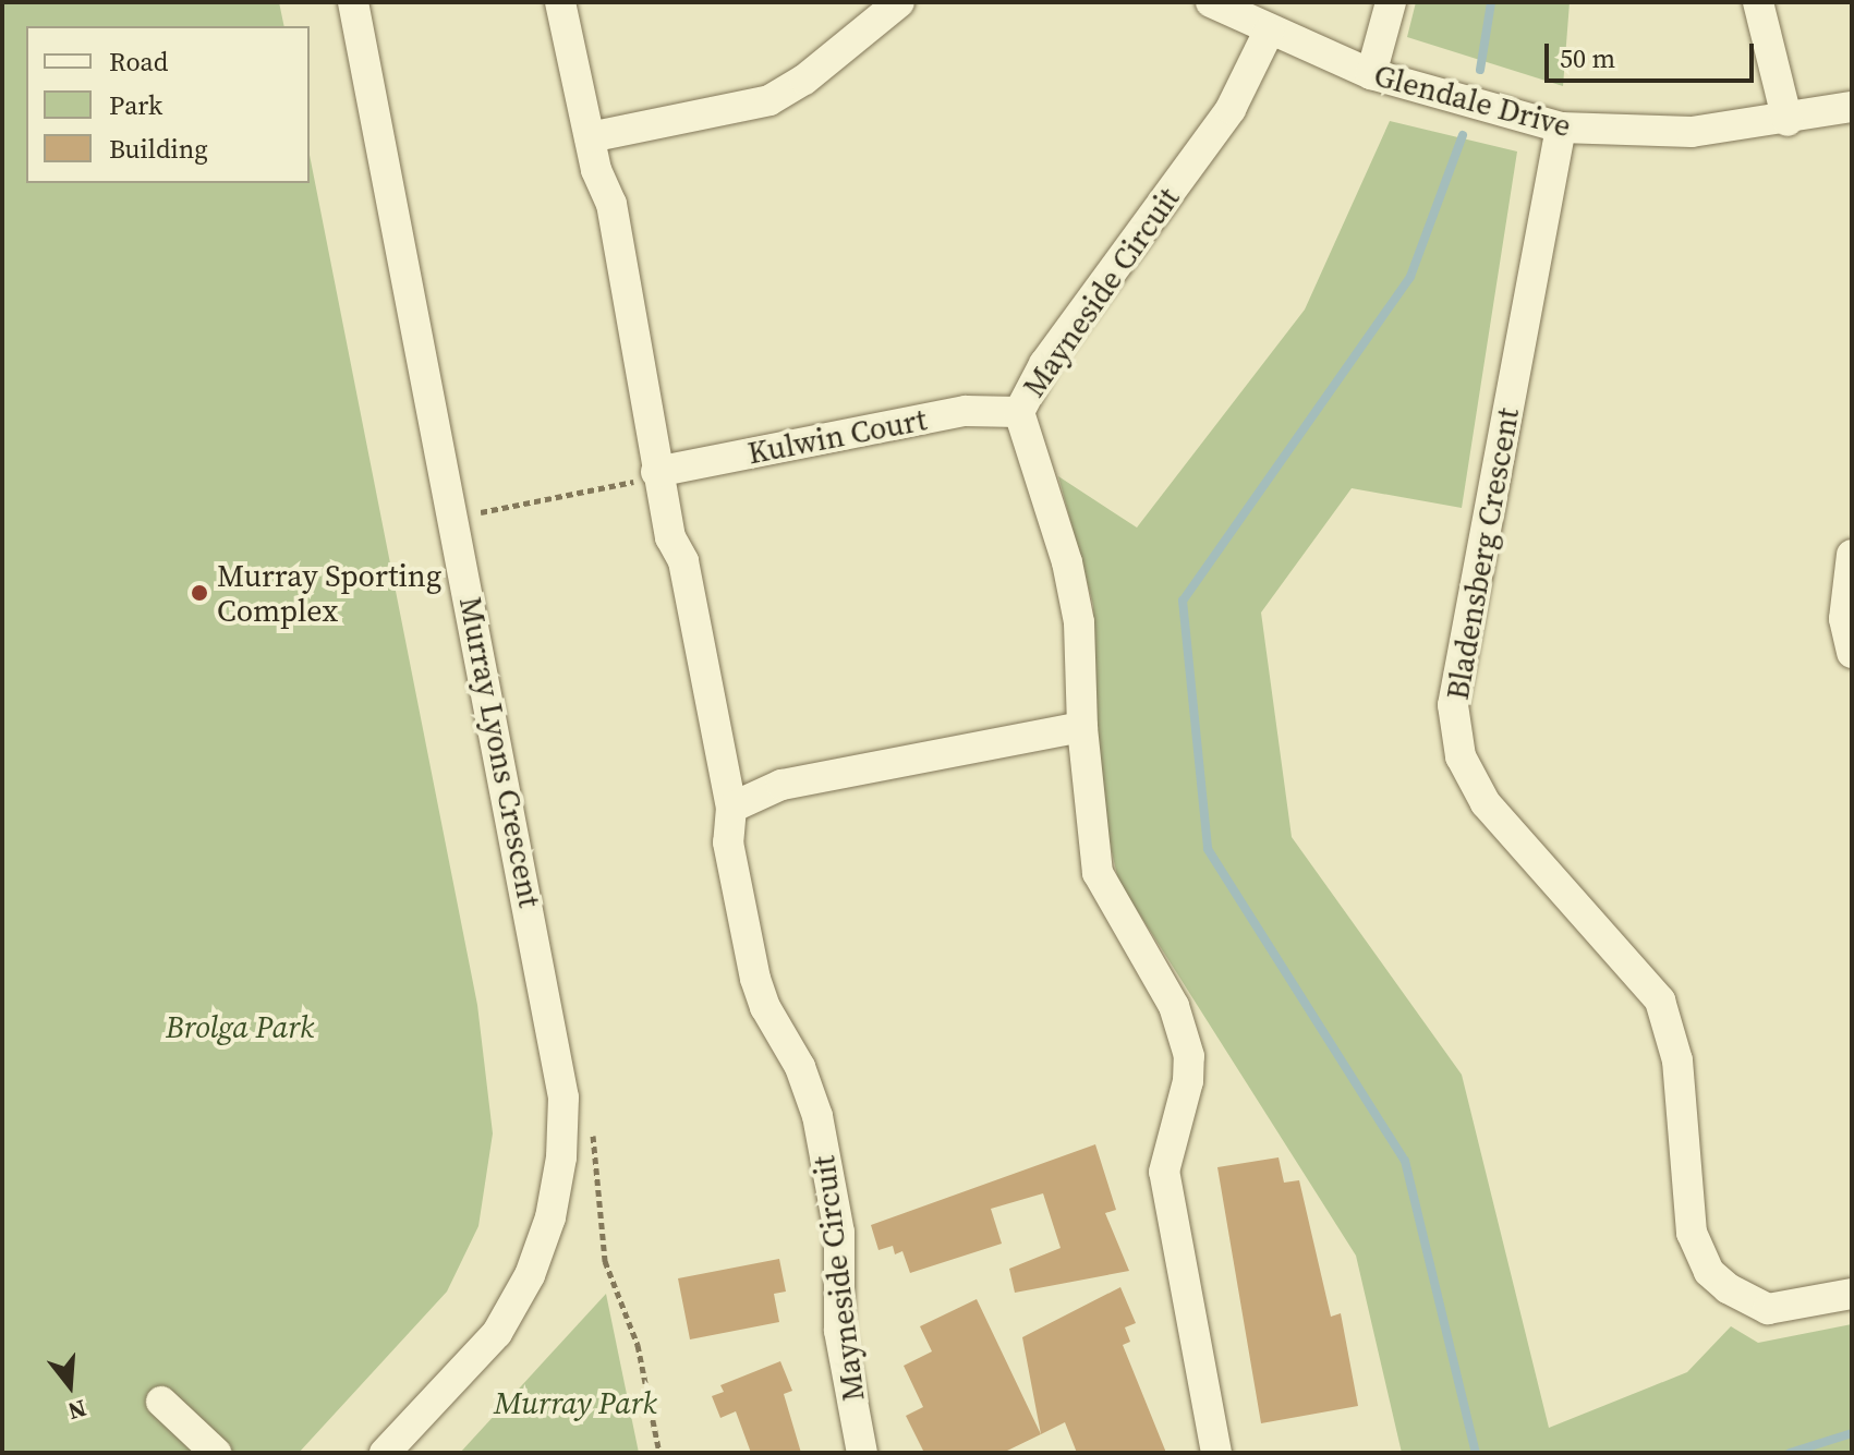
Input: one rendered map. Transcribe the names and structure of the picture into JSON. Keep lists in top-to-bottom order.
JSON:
{
  "streets": {
    "street": [
      "Glendale Drive",
      "Mayneside Circuit",
      "Kulwin Court",
      "Bladensberg Crescent",
      "Murray Lyons Crescent"
    ]
  },
  "crossings": [
    ["Glendale Drive", "Mayneside Circuit"],
    ["Glendale Drive", "Bladensberg Crescent"],
    ["Mayneside Circuit", "Kulwin Court"]
  ],
  "parks": ["Brolga Park", "Murray Park"],
  "places": ["Murray Sporting Complex"],
  "legend": ["Road", "Park", "Building"],
  "scale_bar": "50 m",
  "north": "bottom"
}
